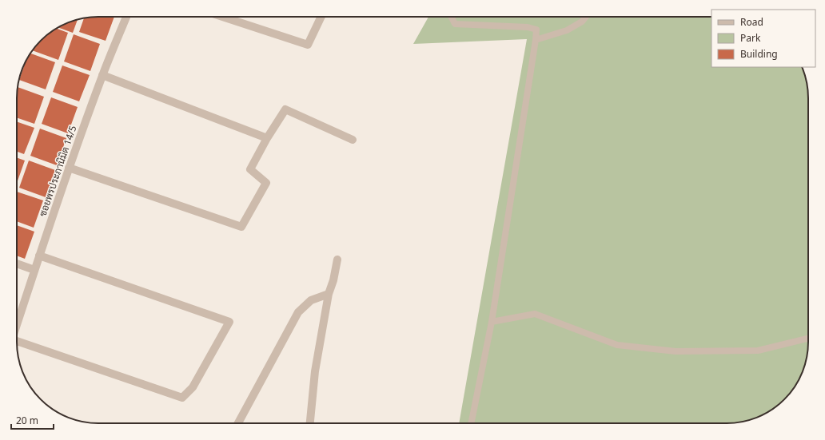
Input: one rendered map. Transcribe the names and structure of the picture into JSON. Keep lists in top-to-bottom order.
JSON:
{
  "streets": {
    "street": ["ซอยพรประภานิมิต 14/5"]
  },
  "legend": ["Road", "Park", "Building"],
  "scale_bar": "20 m"
}
